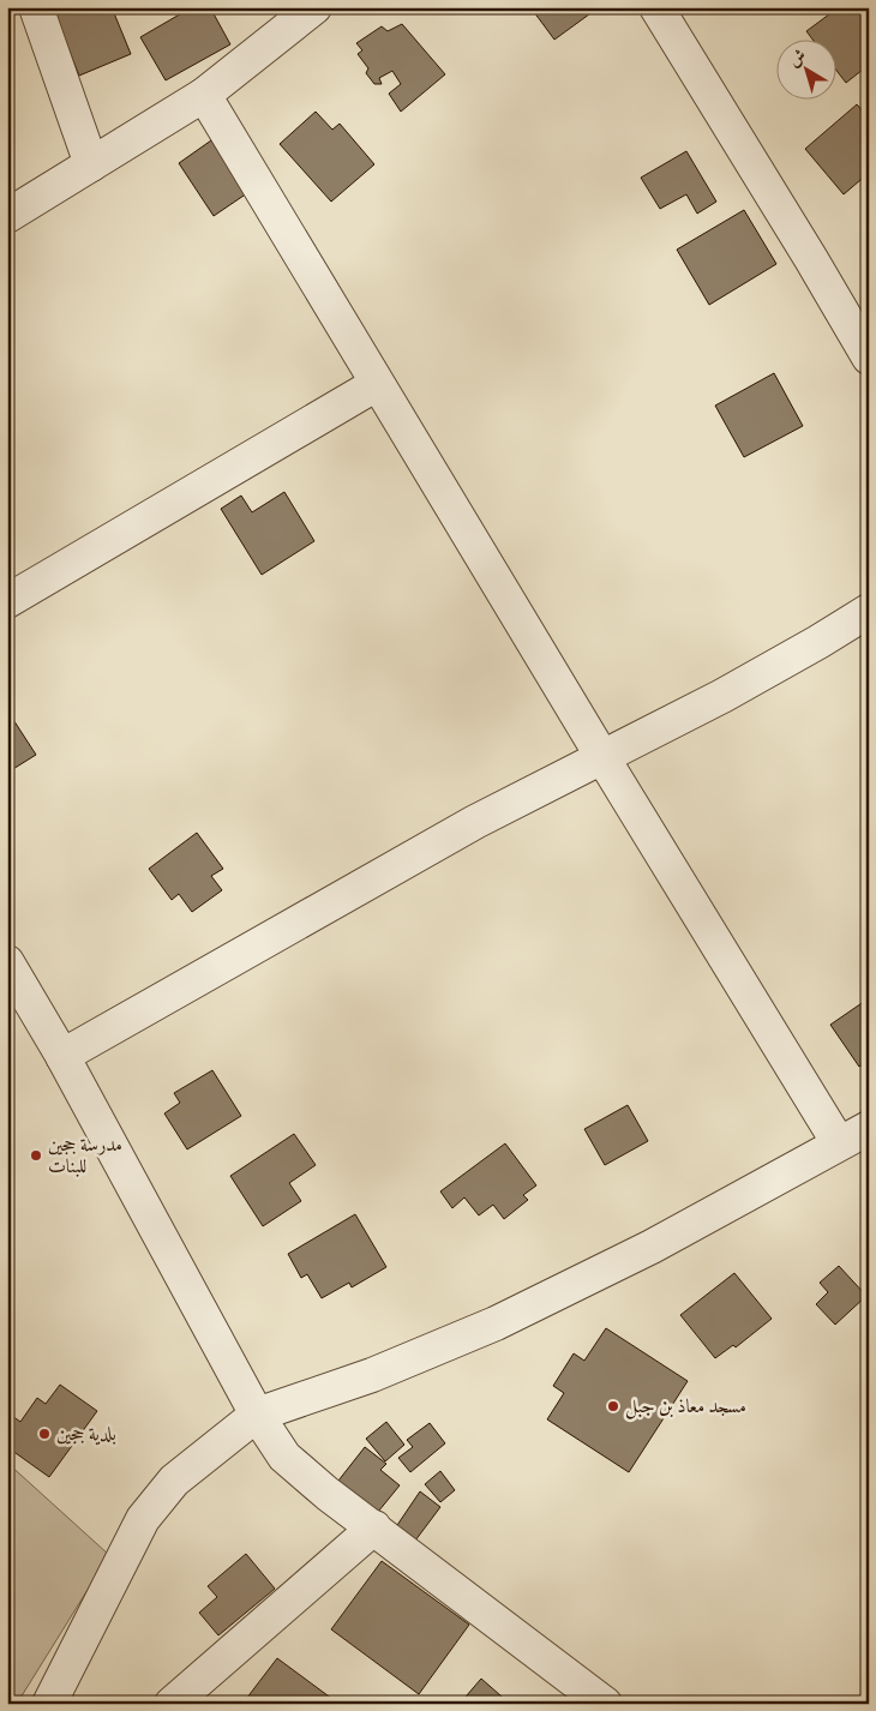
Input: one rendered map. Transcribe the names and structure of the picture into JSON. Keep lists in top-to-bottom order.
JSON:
{
  "places": ["مدرسة ججين للبنات", "مسجد معاذ بن جبل", "بلدية ججين"],
  "north": "top left"
}
